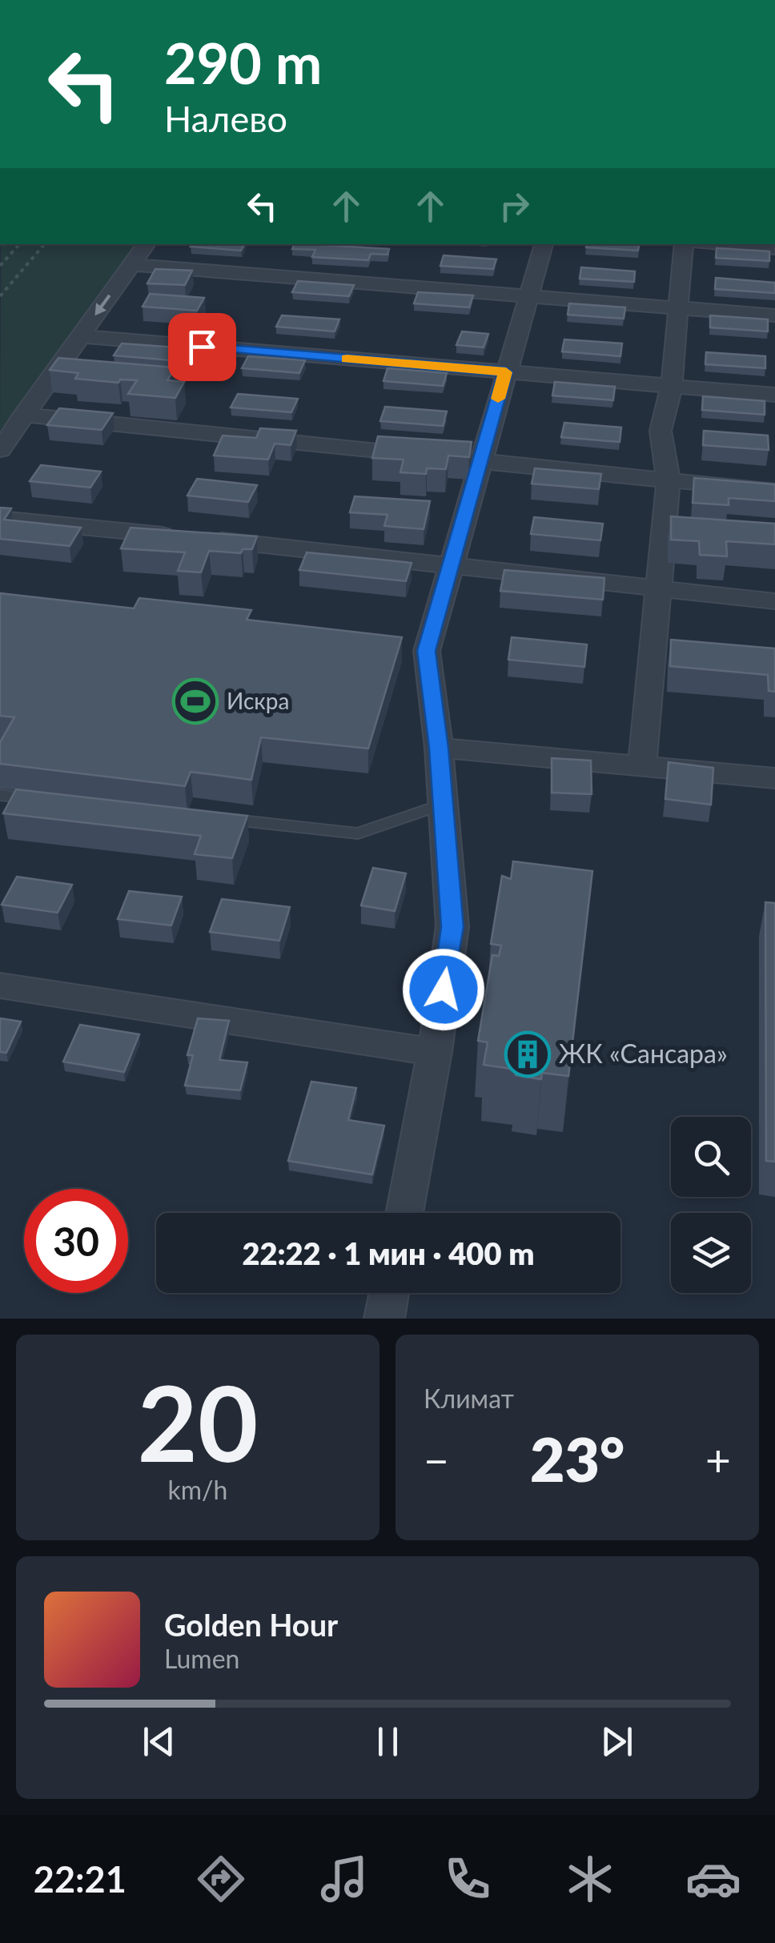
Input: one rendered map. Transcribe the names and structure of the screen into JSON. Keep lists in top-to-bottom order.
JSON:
{
  "places": {
    "sports": ["Искра"],
    "building": ["ЖК «Сансара»"]
  },
  "page": {
    "turn": ["290 m", "Налево"],
    "limit": "30",
    "trip": "22:22 · 1 мин · 400 m",
    "tile": [
      ["20", "km/h"],
      "Климат"
    ],
    "heat": ["−", "23°", "+"],
    "song": ["Golden Hour", "Lumen"],
    "tabs": "22:21"
  }
}
